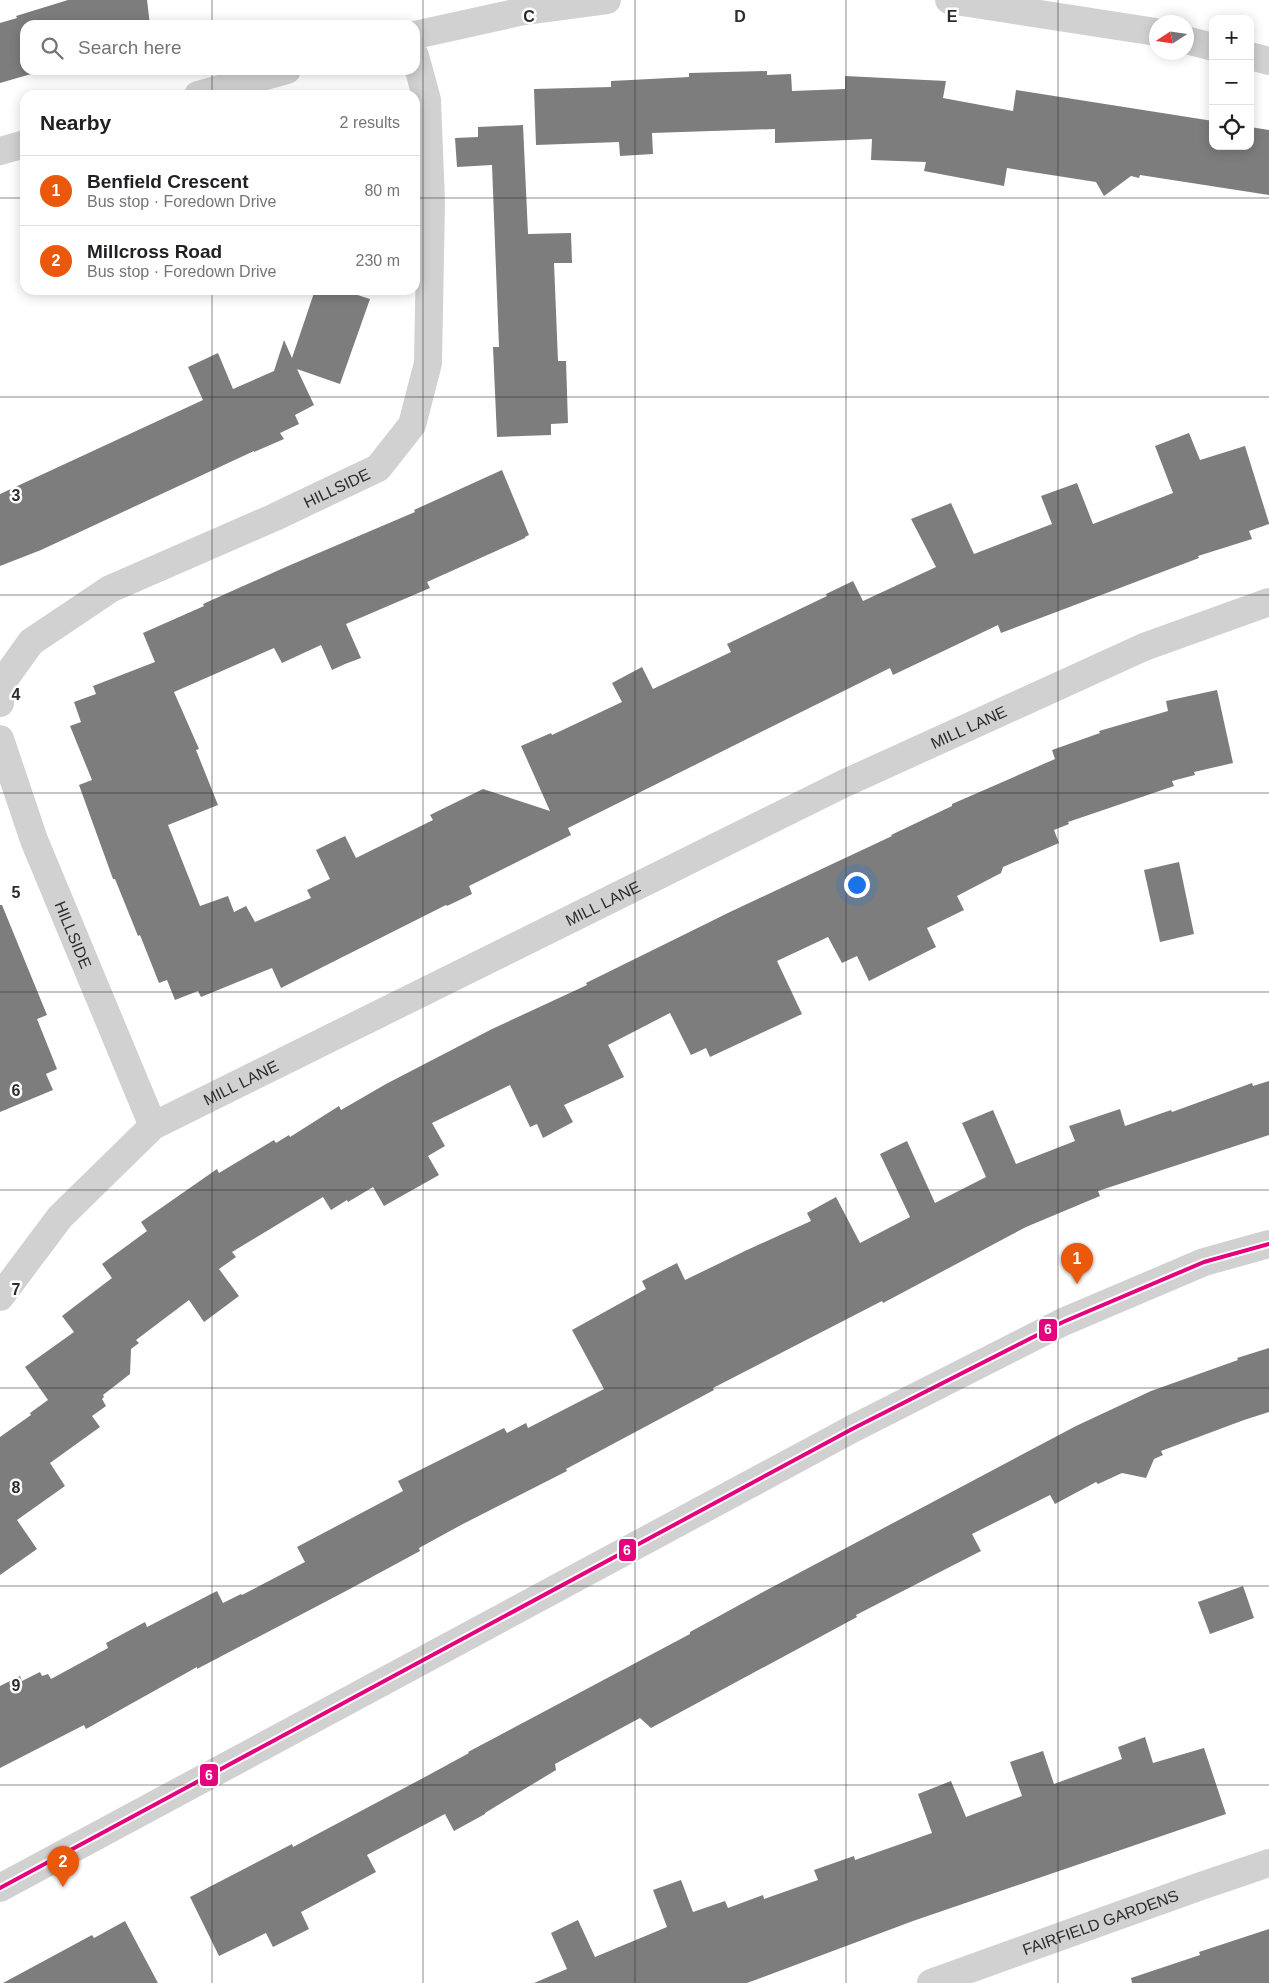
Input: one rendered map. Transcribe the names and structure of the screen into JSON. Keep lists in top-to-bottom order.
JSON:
{
  "streets": {
    "street": ["HILLSIDE", "MILL LANE", "FAIRFIELD GARDENS"]
  },
  "crossings": [
    ["HILLSIDE", "MILL LANE"]
  ],
  "lines": ["transit line 6"],
  "north": "left",
  "page": {
    "map_buttons": ["+", "−"],
    "search": "Search here",
    "heading": ["Nearby", "2 results"],
    "list": [
      {
        "mark": "1",
        "name": "Benfield Crescent",
        "note": "Bus stop · Foredown Drive",
        "value": "80 m"
      },
      {
        "mark": "2",
        "name": "Millcross Road",
        "note": "Bus stop · Foredown Drive",
        "value": "230 m"
      }
    ],
    "pins": ["1", "2"]
  },
  "grid": {
    "columns": ["C", "D", "E"],
    "rows": [
      "3",
      "4",
      "5",
      "6",
      "7",
      "8",
      "9"
    ]
  }
}
